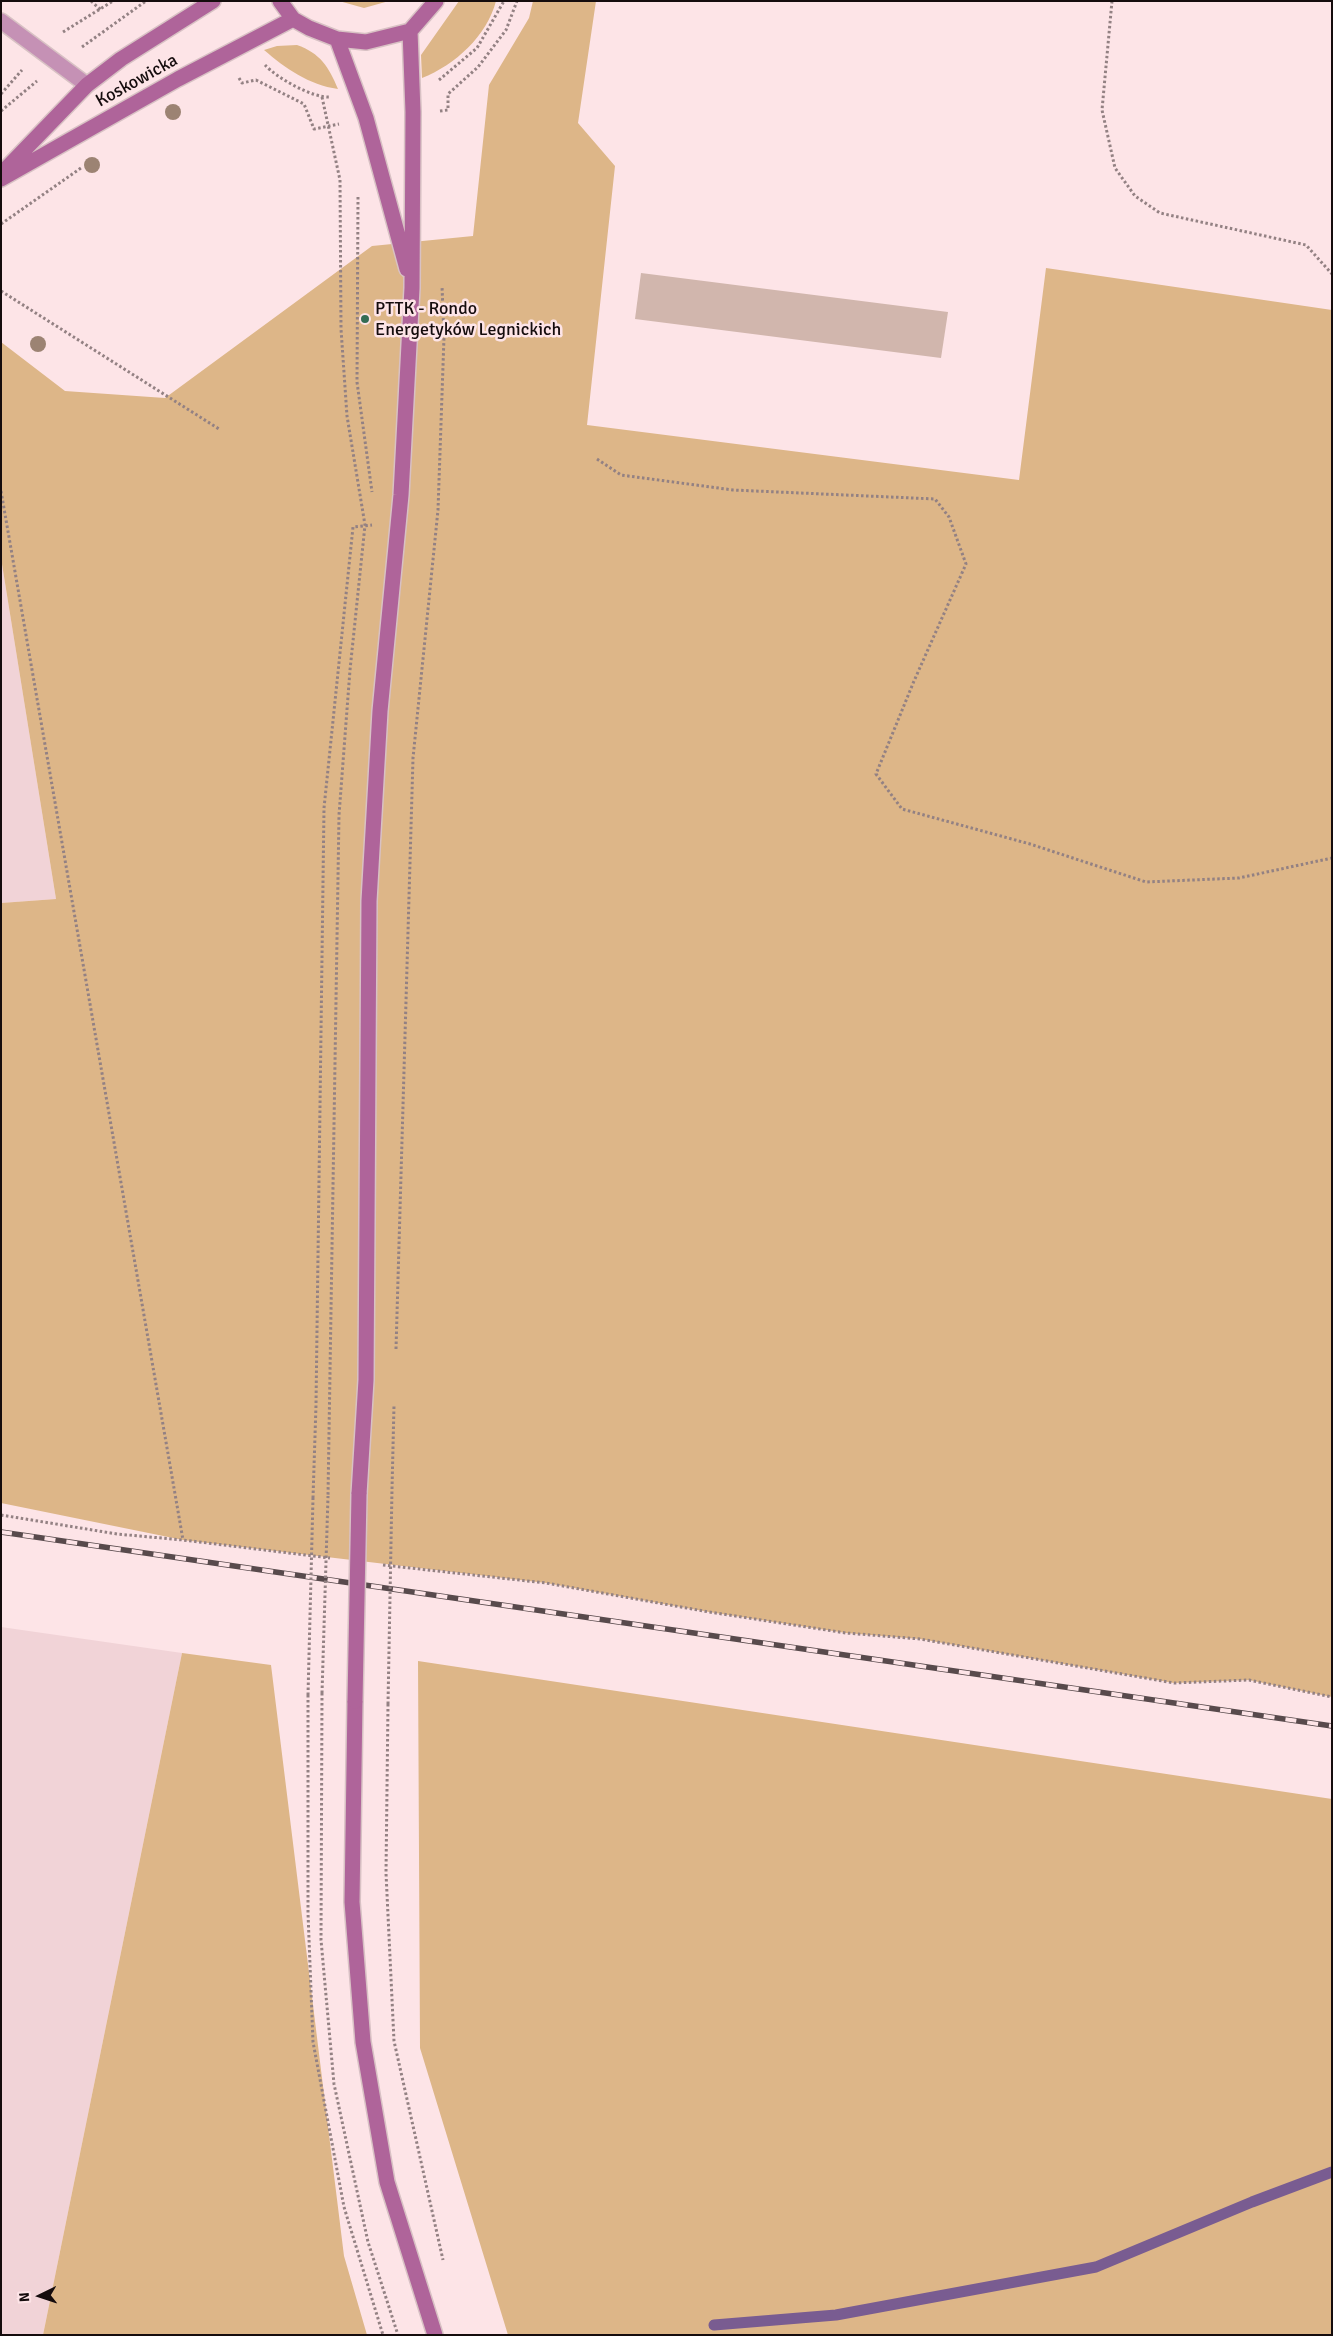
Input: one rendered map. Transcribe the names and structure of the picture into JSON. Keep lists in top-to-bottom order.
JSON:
{
  "streets": {
    "street": ["Koskowicka"]
  },
  "places": ["PTTK - Rondo Energetyków Legnickich"],
  "north": "left"
}
